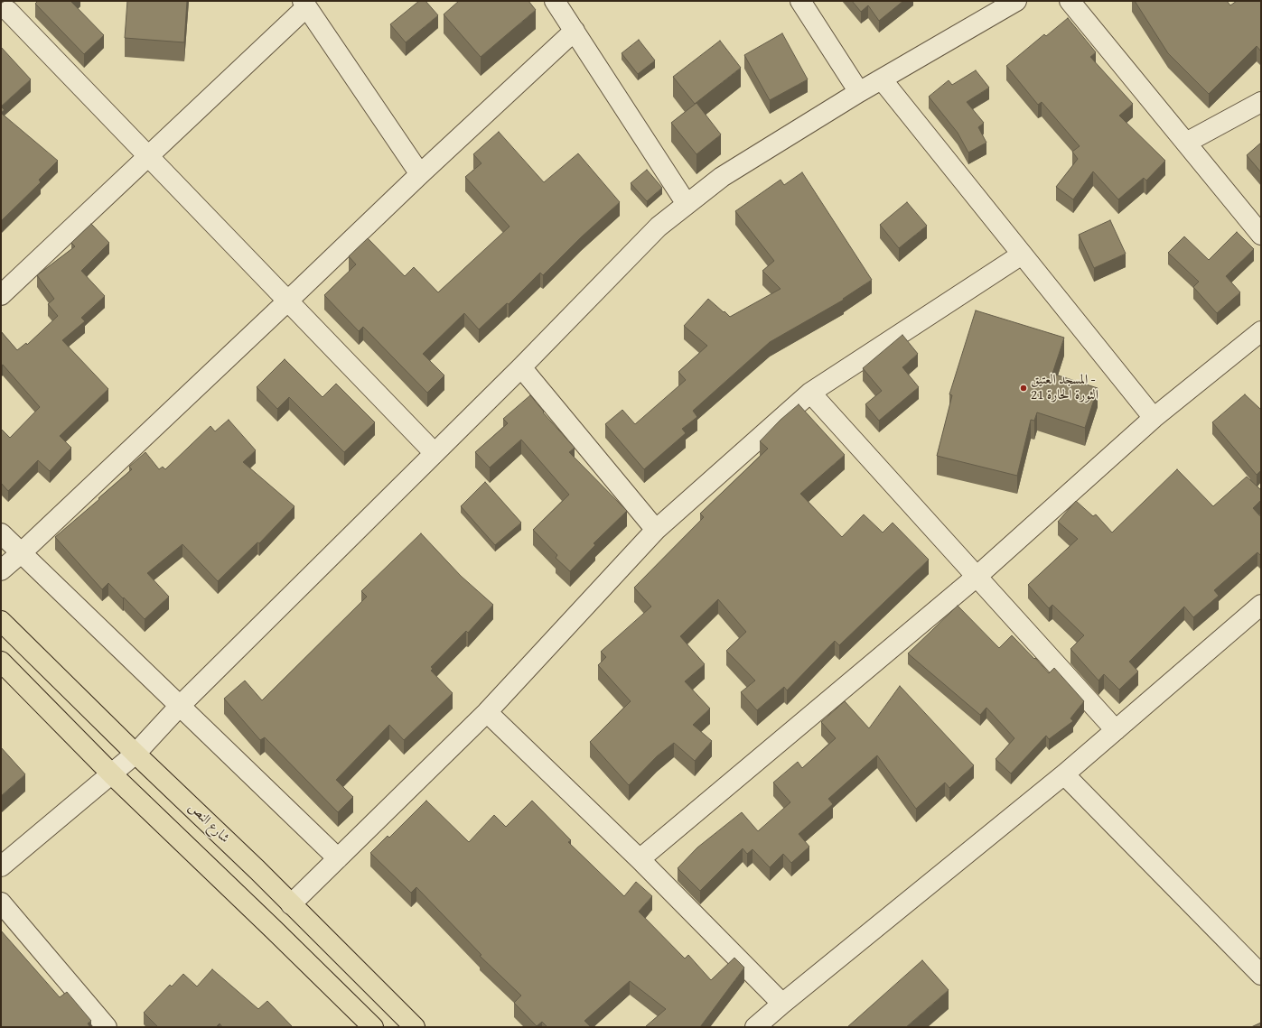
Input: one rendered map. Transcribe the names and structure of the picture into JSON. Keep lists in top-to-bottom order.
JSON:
{
  "streets": {
    "main road": ["شارع النص"]
  },
  "places": ["المسجد العتيق - الثورة الحارة 21"]
}
